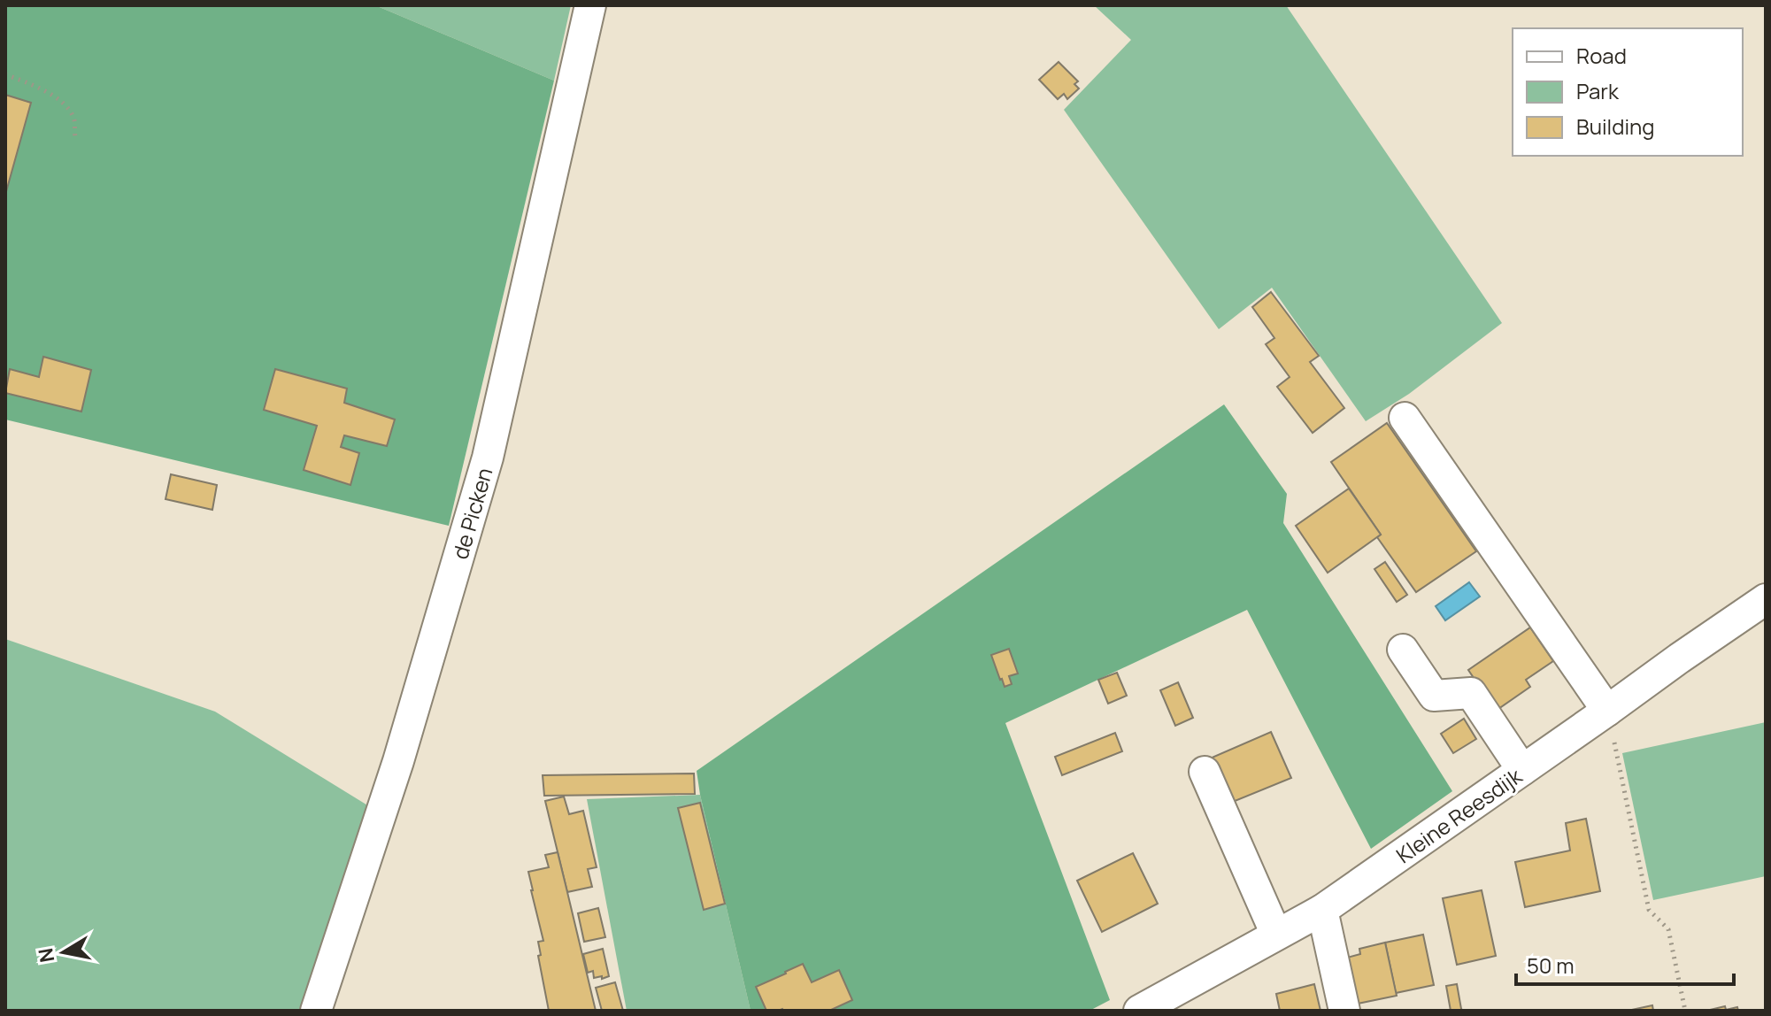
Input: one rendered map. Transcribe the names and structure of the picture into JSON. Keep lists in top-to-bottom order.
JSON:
{
  "streets": {
    "street": ["de Picken", "Kleine Reesdijk"]
  },
  "legend": ["Road", "Park", "Building"],
  "scale_bar": "50 m",
  "north": "left"
}
